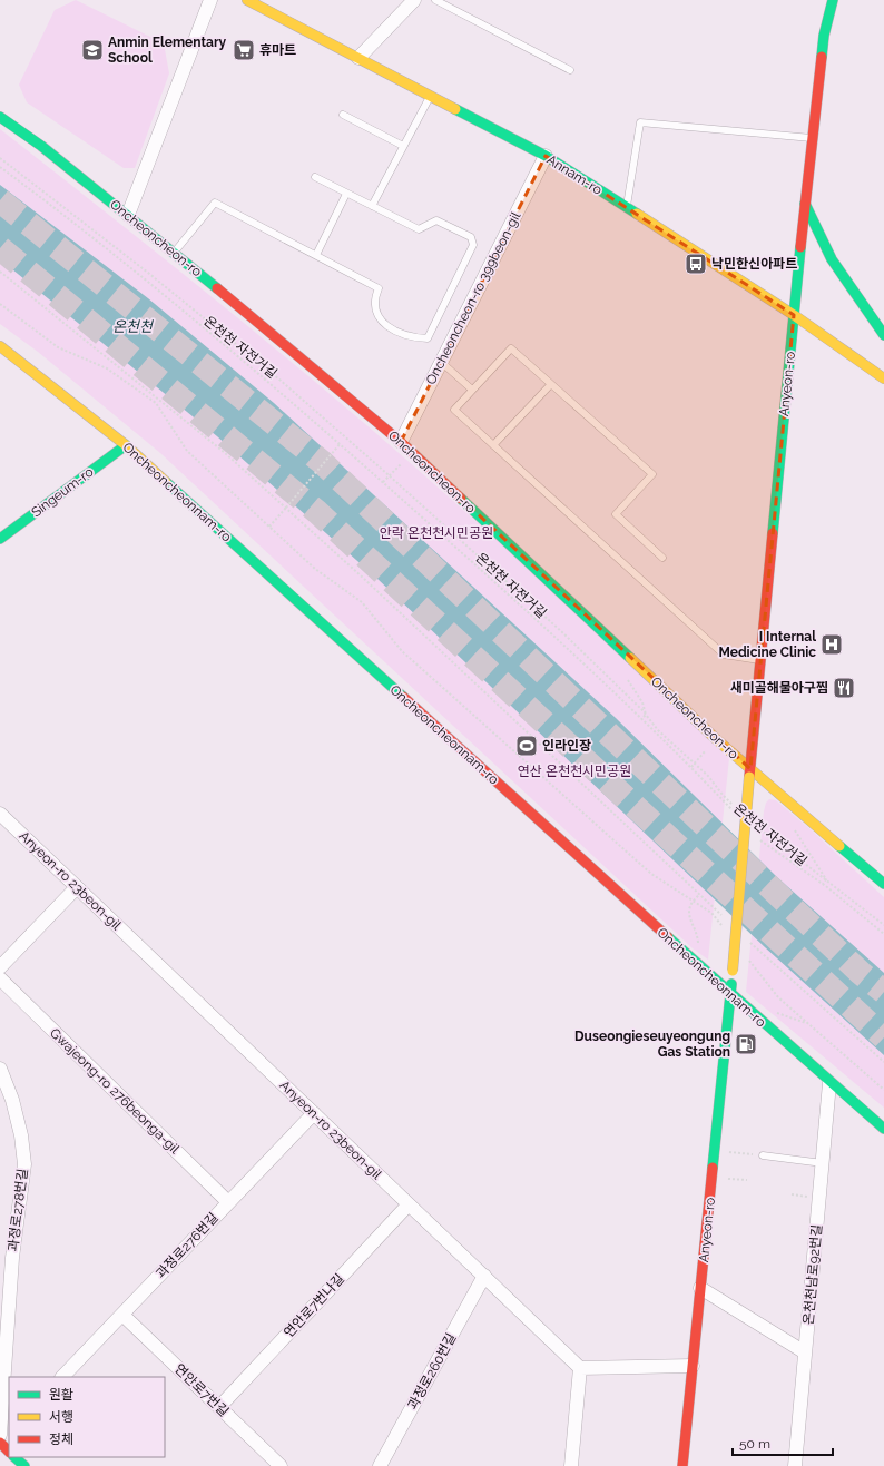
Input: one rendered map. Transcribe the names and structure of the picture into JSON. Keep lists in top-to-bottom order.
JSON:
{
  "streets": {
    "street": [
      "Annam-ro",
      "Oncheoncheon-ro",
      "Oncheoncheon-ro 399beon-gil",
      "Anyeon-ro",
      "Singeum-ro",
      "Oncheoncheonnam-ro",
      "Anyeon-ro 23beon-gil",
      "Gwajeong-ro 276beonga-gil",
      "과정로278번길",
      "과정로276번길",
      "온천천남로92번길",
      "연안로7번나길",
      "과정로260번길",
      "연안로7번길"
    ],
    "path": ["온천천 자전거길"]
  },
  "crossings": [
    ["Annam-ro", "Oncheoncheon-ro 399beon-gil"],
    ["Annam-ro", "Anyeon-ro"],
    ["Oncheoncheon-ro", "Oncheoncheon-ro 399beon-gil"],
    ["Oncheoncheon-ro", "Anyeon-ro"],
    ["Anyeon-ro", "Oncheoncheonnam-ro"],
    ["Singeum-ro", "Oncheoncheonnam-ro"],
    ["Oncheoncheonnam-ro", "온천천남로92번길"],
    ["Anyeon-ro 23beon-gil", "과정로276번길"],
    ["Anyeon-ro 23beon-gil", "연안로7번나길"],
    ["Anyeon-ro 23beon-gil", "과정로260번길"],
    ["Gwajeong-ro 276beonga-gil", "과정로276번길"],
    ["과정로276번길", "연안로7번길"],
    ["연안로7번나길", "연안로7번길"]
  ],
  "water": ["온천천"],
  "parks": ["안락 온천천시민공원", "연산 온천천시민공원"],
  "places": {
    "school or university": ["Anmin Elementary School"],
    "supermarket": ["휴마트"],
    "bus stop": ["낙민한신아파트"],
    "hospital": ["I Internal Medicine Clinic"],
    "restaurant": ["새미골해물아구찜"],
    "sports": ["인라인장"],
    "fuel station": ["Duseongieseuyeongung Gas Station"]
  },
  "legend": ["원활", "서행", "정체"],
  "scale_bar": "50 m"
}
